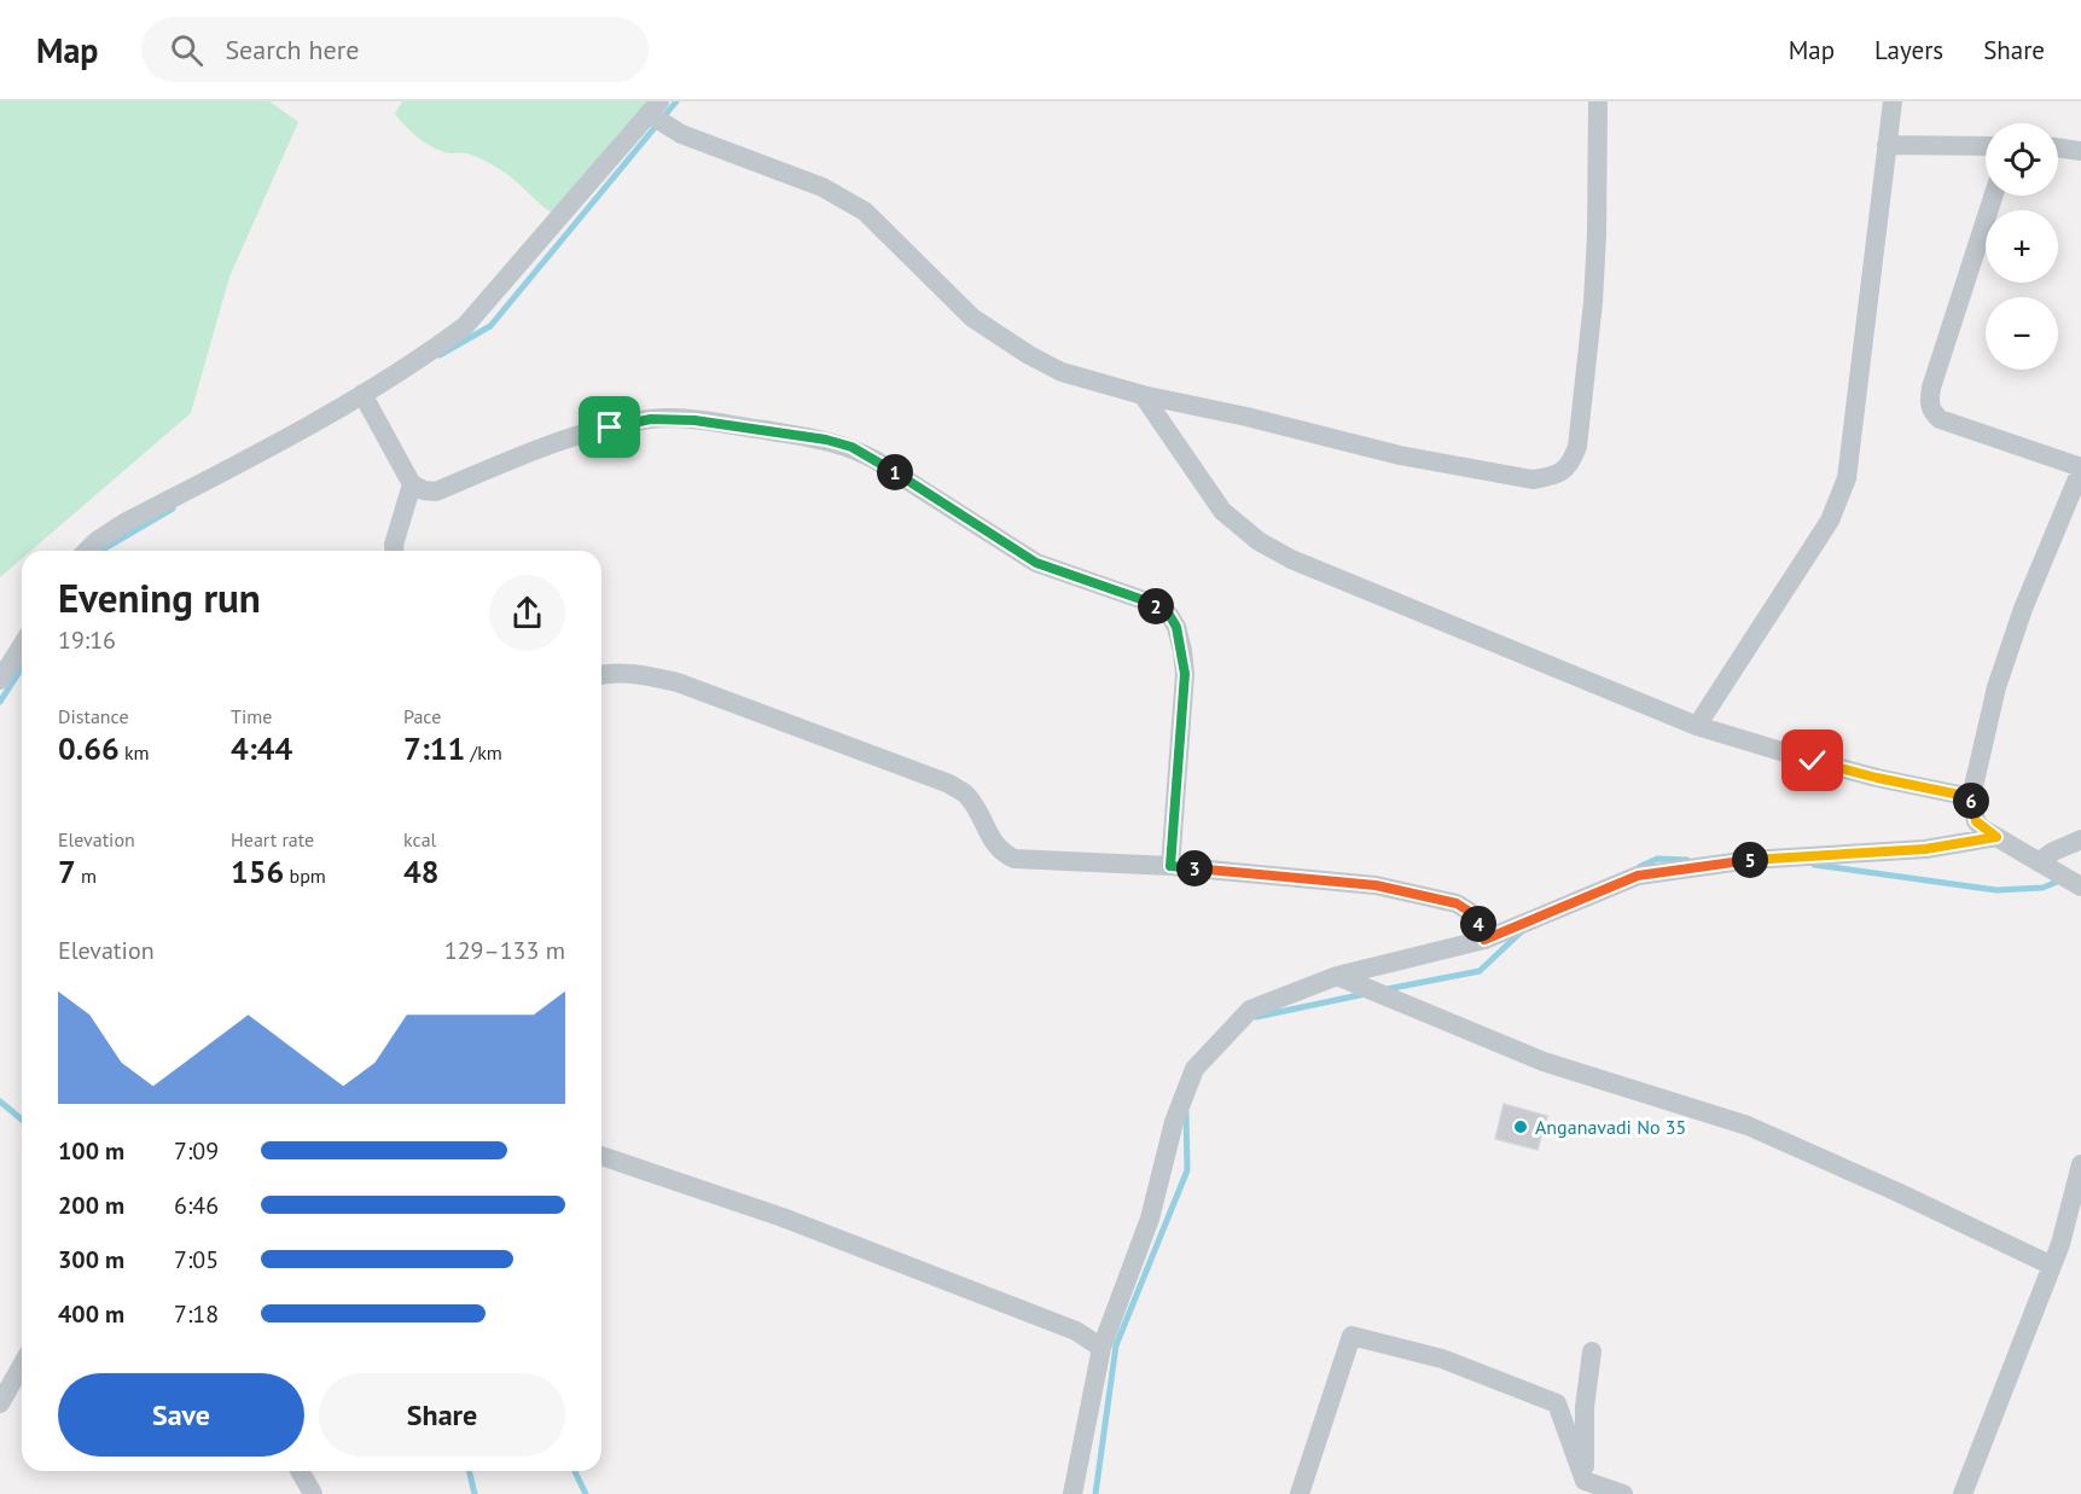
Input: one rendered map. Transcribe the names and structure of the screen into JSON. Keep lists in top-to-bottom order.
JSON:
{
  "places": ["Anganavadi No 35"],
  "page": {
    "header": "Map",
    "search": "Search here",
    "nav": ["Map", "Layers", "Share"],
    "map_buttons": ["+", "−"],
    "pins": [
      "1",
      "2",
      "6",
      "5",
      "3",
      "4"
    ],
    "heading": ["Evening run", "19:16"],
    "stats": [
      ["Distance", "0.66 km"],
      ["Time", "4:44"],
      ["Pace", "7:11 /km"],
      ["Elevation", "7 m"],
      ["Heart rate", "156 bpm"],
      ["kcal", "48"]
    ],
    "chart": ["Elevation", "129–133 m"],
    "list": [
      {
        "name": "100 m",
        "note": "7:09"
      },
      {
        "name": "200 m",
        "note": "6:46"
      },
      {
        "name": "300 m",
        "note": "7:05"
      },
      {
        "name": "400 m",
        "note": "7:18"
      }
    ],
    "buttons": ["Save", "Share"]
  }
}
